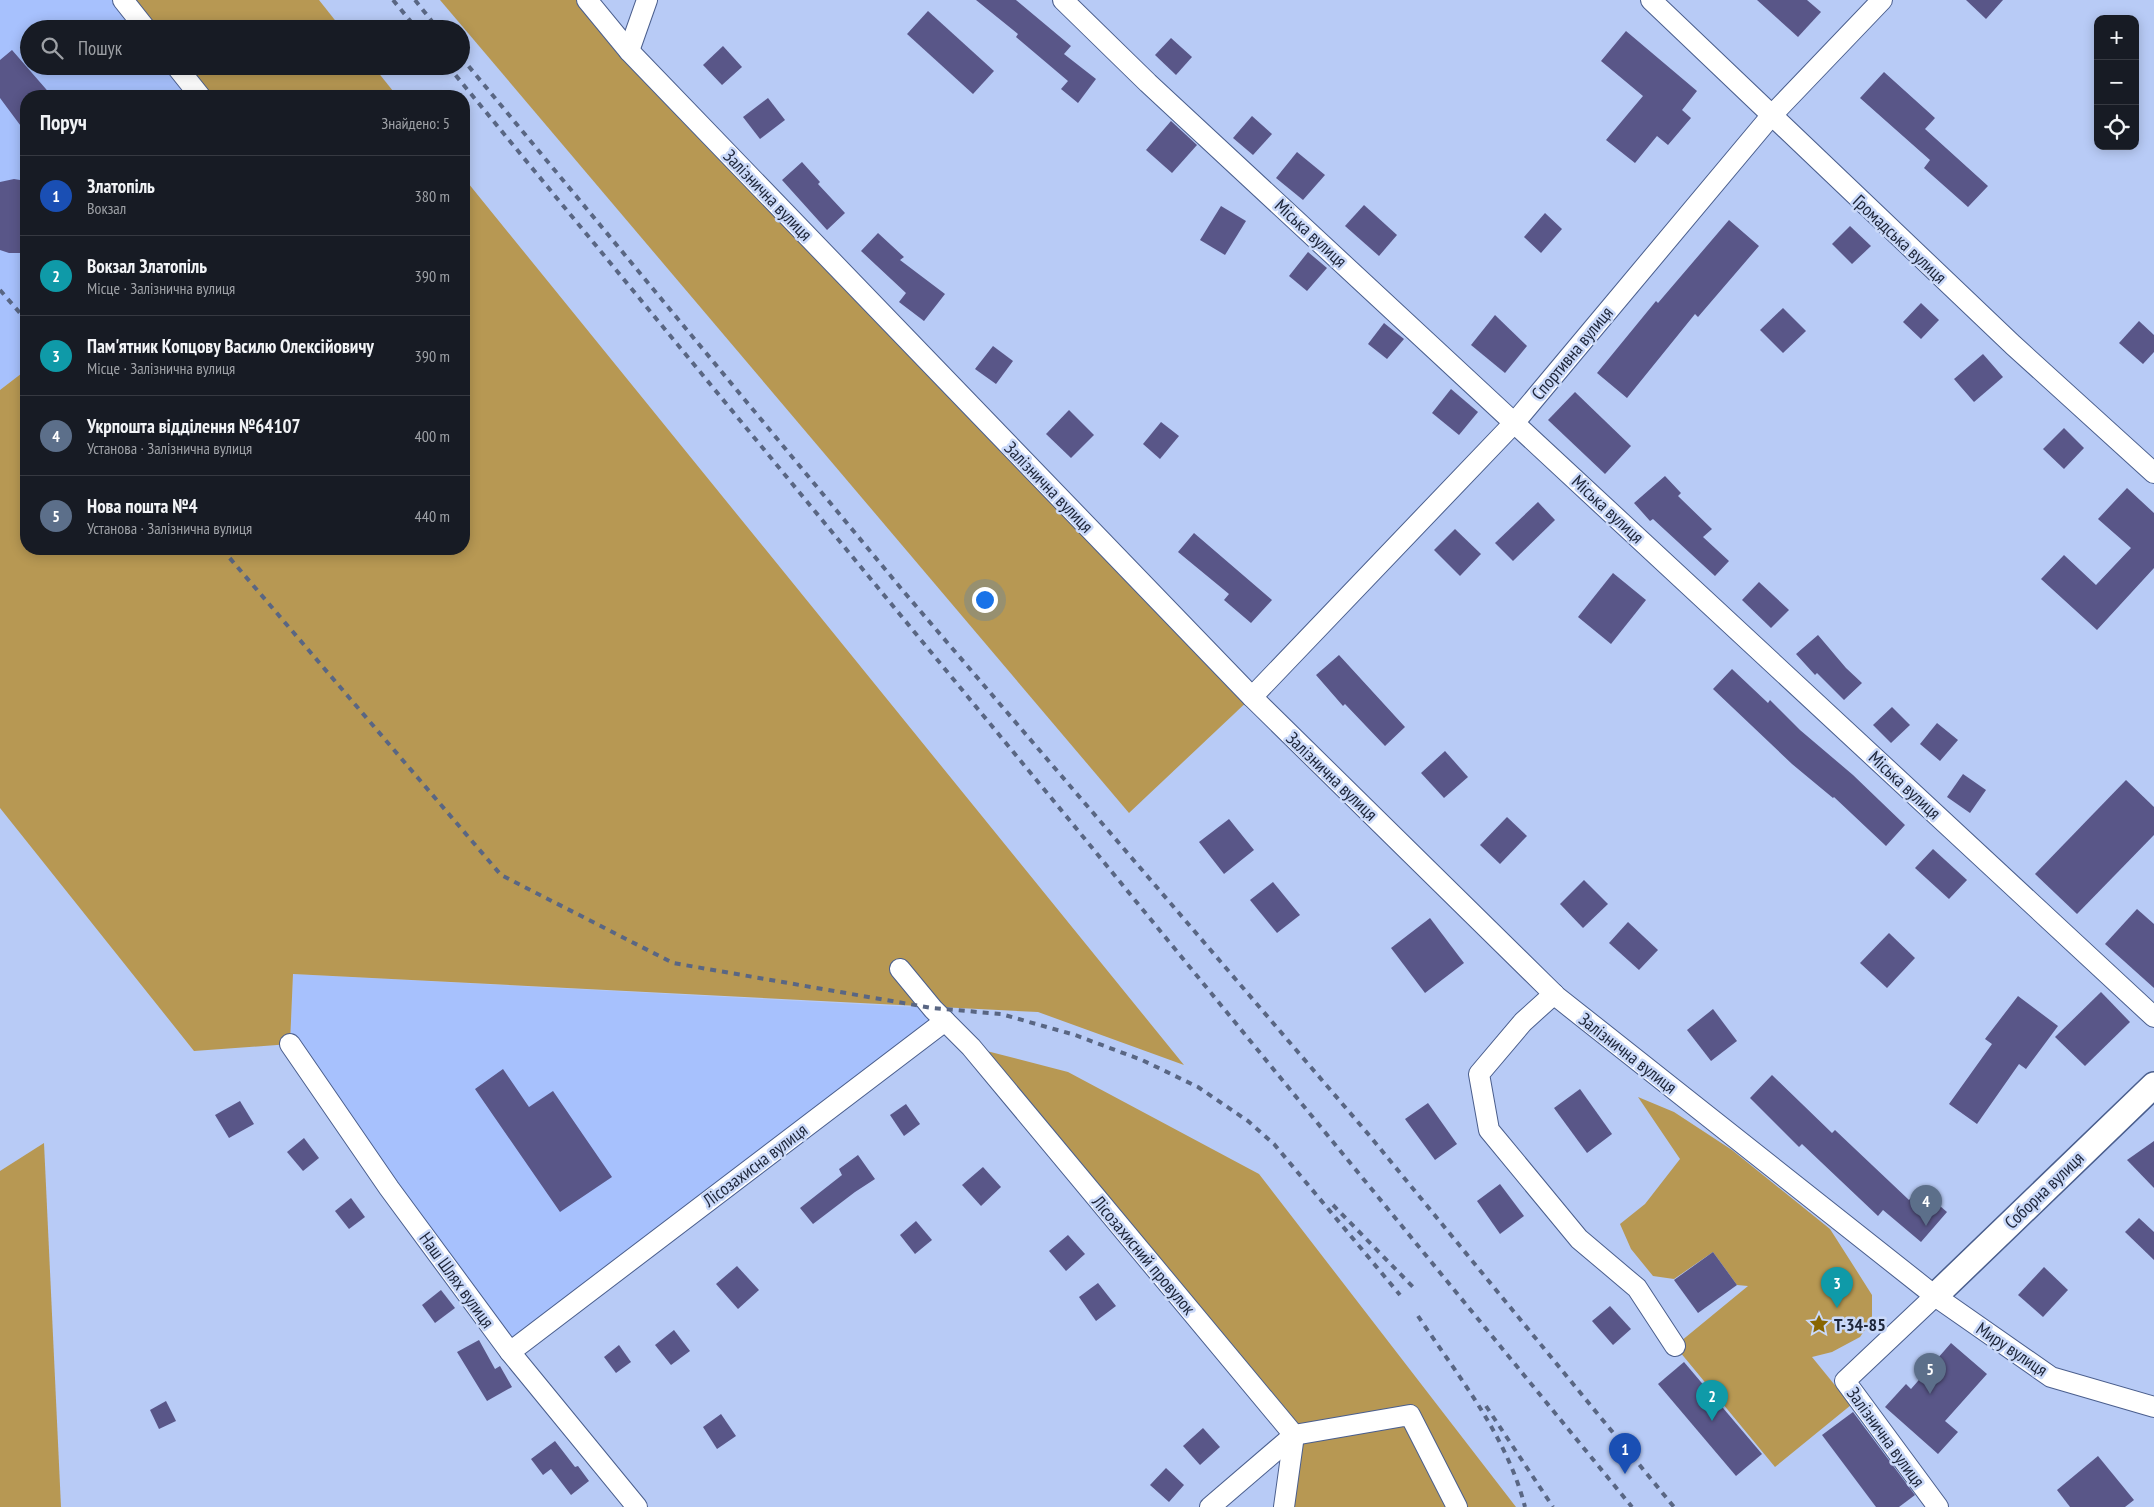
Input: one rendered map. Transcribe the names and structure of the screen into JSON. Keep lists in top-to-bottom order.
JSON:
{
  "streets": {
    "street": [
      "Залізнична вулиця",
      "Міська вулиця",
      "Громадська вулиця",
      "Спортивна вулиця",
      "Лісозахисна вулиця",
      "Соборна вулиця",
      "Лісозахисний провулок",
      "Наш Шлях вулиця",
      "Миру вулиця"
    ]
  },
  "crossings": [
    ["Залізнична вулиця", "Спортивна вулиця"],
    ["Залізнична вулиця", "Соборна вулиця"],
    ["Залізнична вулиця", "Миру вулиця"],
    ["Міська вулиця", "Спортивна вулиця"],
    ["Громадська вулиця", "Спортивна вулиця"],
    ["Лісозахисна вулиця", "Лісозахисний провулок"],
    ["Лісозахисна вулиця", "Наш Шлях вулиця"],
    ["Соборна вулиця", "Миру вулиця"]
  ],
  "places": {
    "place": ["Т-34-85"]
  },
  "page": {
    "map_buttons": ["+", "−"],
    "search": "Пошук",
    "heading": ["Поруч", "Знайдено: 5"],
    "list": [
      {
        "mark": "1",
        "name": "Златопіль",
        "note": "Вокзал",
        "value": "380 m"
      },
      {
        "mark": "2",
        "name": "Вокзал Златопіль",
        "note": "Місце · Залізнична вулиця",
        "value": "390 m"
      },
      {
        "mark": "3",
        "name": "Пам'ятник Копцову Василю Олексійовичу",
        "note": "Місце · Залізнична вулиця",
        "value": "390 m"
      },
      {
        "mark": "4",
        "name": "Укрпошта відділення №64107",
        "note": "Установа · Залізнична вулиця",
        "value": "400 m"
      },
      {
        "mark": "5",
        "name": "Нова пошта №4",
        "note": "Установа · Залізнична вулиця",
        "value": "440 m"
      }
    ],
    "pins": [
      "4",
      "3",
      "5",
      "2",
      "1"
    ]
  }
}
